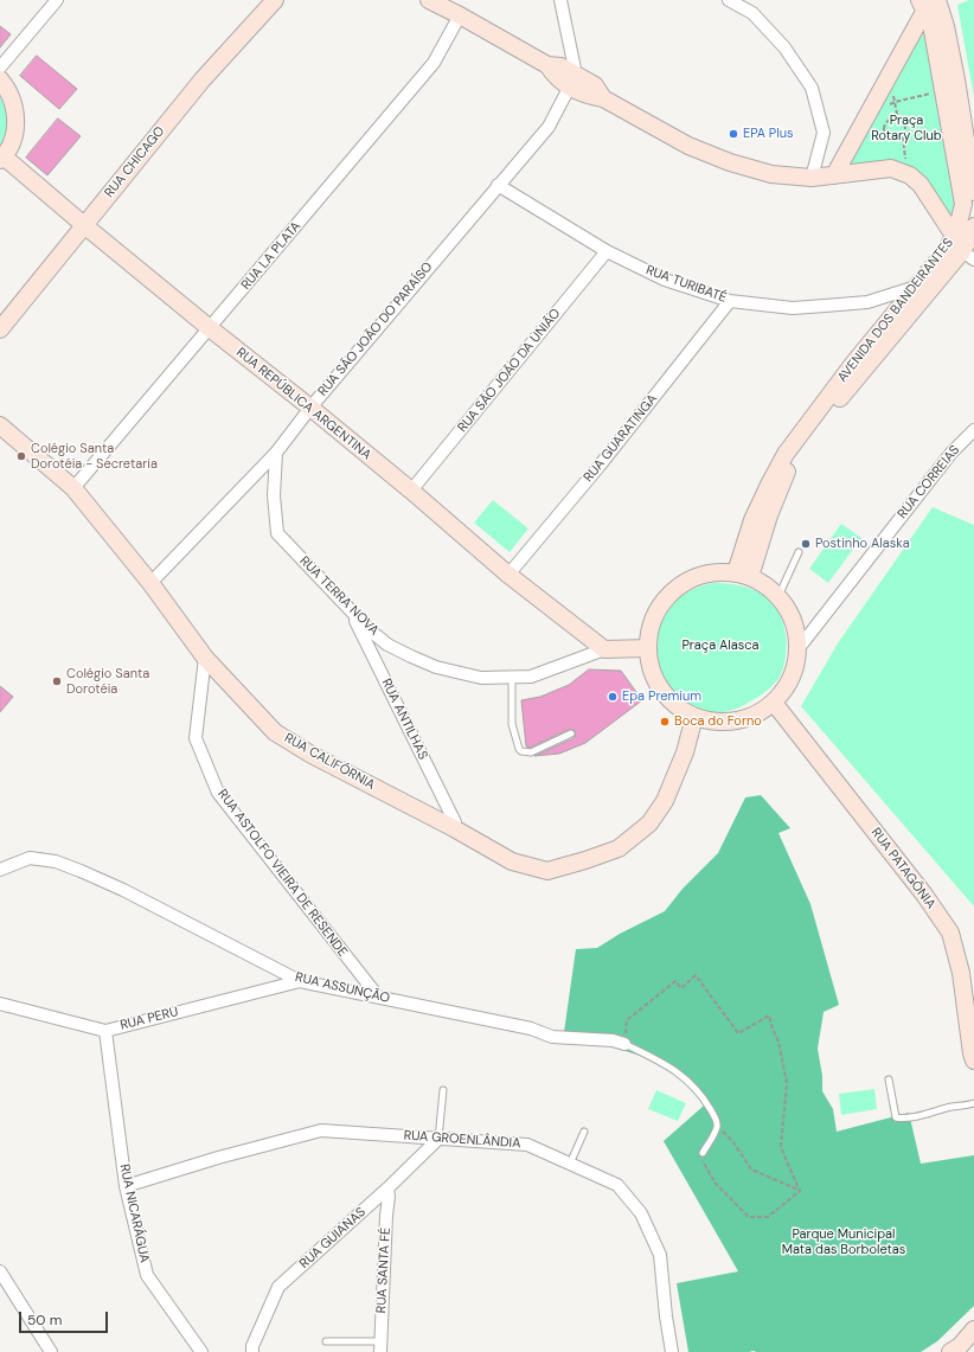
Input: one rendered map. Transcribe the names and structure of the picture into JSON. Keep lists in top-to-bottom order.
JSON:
{
  "streets": {
    "street": [
      "RUA CHICAGO",
      "RUA LA PLATA",
      "RUA TURIBATÉ",
      "AVENIDA DOS BANDEIRANTES",
      "RUA SÃO JOÃO DO PARAÍSO",
      "RUA SÃO JOÃO DA UNIÃO",
      "RUA REPÚBLICA ARGENTINA",
      "RUA GUARATINGA",
      "RUA CORREIAS",
      "RUA TERRA NOVA",
      "RUA ANTILHAS",
      "RUA CALIFÓRNIA",
      "RUA PATAGÔNIA",
      "RUA ASTOLFO VIEIRA DE RESENDE",
      "RUA ASSUNÇÃO",
      "RUA PERU",
      "RUA GROENLÂNDIA",
      "RUA NICARÁGUA",
      "RUA GUIANAS",
      "RUA SANTA FÉ"
    ]
  },
  "crossings": [
    ["RUA CHICAGO", "RUA REPÚBLICA ARGENTINA"],
    ["RUA LA PLATA", "RUA REPÚBLICA ARGENTINA"],
    ["RUA LA PLATA", "RUA CALIFÓRNIA"],
    ["RUA TURIBATÉ", "AVENIDA DOS BANDEIRANTES"],
    ["RUA TURIBATÉ", "RUA SÃO JOÃO DO PARAÍSO"],
    ["RUA TURIBATÉ", "RUA SÃO JOÃO DA UNIÃO"],
    ["RUA TURIBATÉ", "RUA GUARATINGA"],
    ["AVENIDA DOS BANDEIRANTES", "RUA CORREIAS"],
    ["AVENIDA DOS BANDEIRANTES", "RUA TERRA NOVA"],
    ["AVENIDA DOS BANDEIRANTES", "RUA CALIFÓRNIA"],
    ["AVENIDA DOS BANDEIRANTES", "RUA PATAGÔNIA"],
    ["RUA SÃO JOÃO DO PARAÍSO", "RUA REPÚBLICA ARGENTINA"],
    ["RUA SÃO JOÃO DO PARAÍSO", "RUA TERRA NOVA"],
    ["RUA SÃO JOÃO DO PARAÍSO", "RUA CALIFÓRNIA"],
    ["RUA SÃO JOÃO DA UNIÃO", "RUA REPÚBLICA ARGENTINA"],
    ["RUA REPÚBLICA ARGENTINA", "RUA GUARATINGA"],
    ["RUA REPÚBLICA ARGENTINA", "RUA TERRA NOVA"],
    ["RUA CORREIAS", "RUA TERRA NOVA"],
    ["RUA CORREIAS", "RUA CALIFÓRNIA"],
    ["RUA CORREIAS", "RUA PATAGÔNIA"],
    ["RUA TERRA NOVA", "RUA ANTILHAS"],
    ["RUA TERRA NOVA", "RUA CALIFÓRNIA"],
    ["RUA TERRA NOVA", "RUA PATAGÔNIA"],
    ["RUA ANTILHAS", "RUA CALIFÓRNIA"],
    ["RUA CALIFÓRNIA", "RUA PATAGÔNIA"],
    ["RUA CALIFÓRNIA", "RUA ASTOLFO VIEIRA DE RESENDE"],
    ["RUA ASTOLFO VIEIRA DE RESENDE", "RUA ASSUNÇÃO"],
    ["RUA ASSUNÇÃO", "RUA PERU"],
    ["RUA PERU", "RUA NICARÁGUA"],
    ["RUA GROENLÂNDIA", "RUA NICARÁGUA"],
    ["RUA GROENLÂNDIA", "RUA GUIANAS"],
    ["RUA GUIANAS", "RUA SANTA FÉ"]
  ],
  "parks": ["Praça Rotary Club", "Praça Alasca", "Parque Municipal Mata das Borboletas"],
  "places": [
    "EPA Plus",
    "Colégio Santa Dorotéia - Secretaria",
    "Postinho Alaska",
    "Colégio Santa Dorotéia",
    "Epa Premium",
    "Boca do Forno"
  ],
  "scale_bar": "50 m"
}
